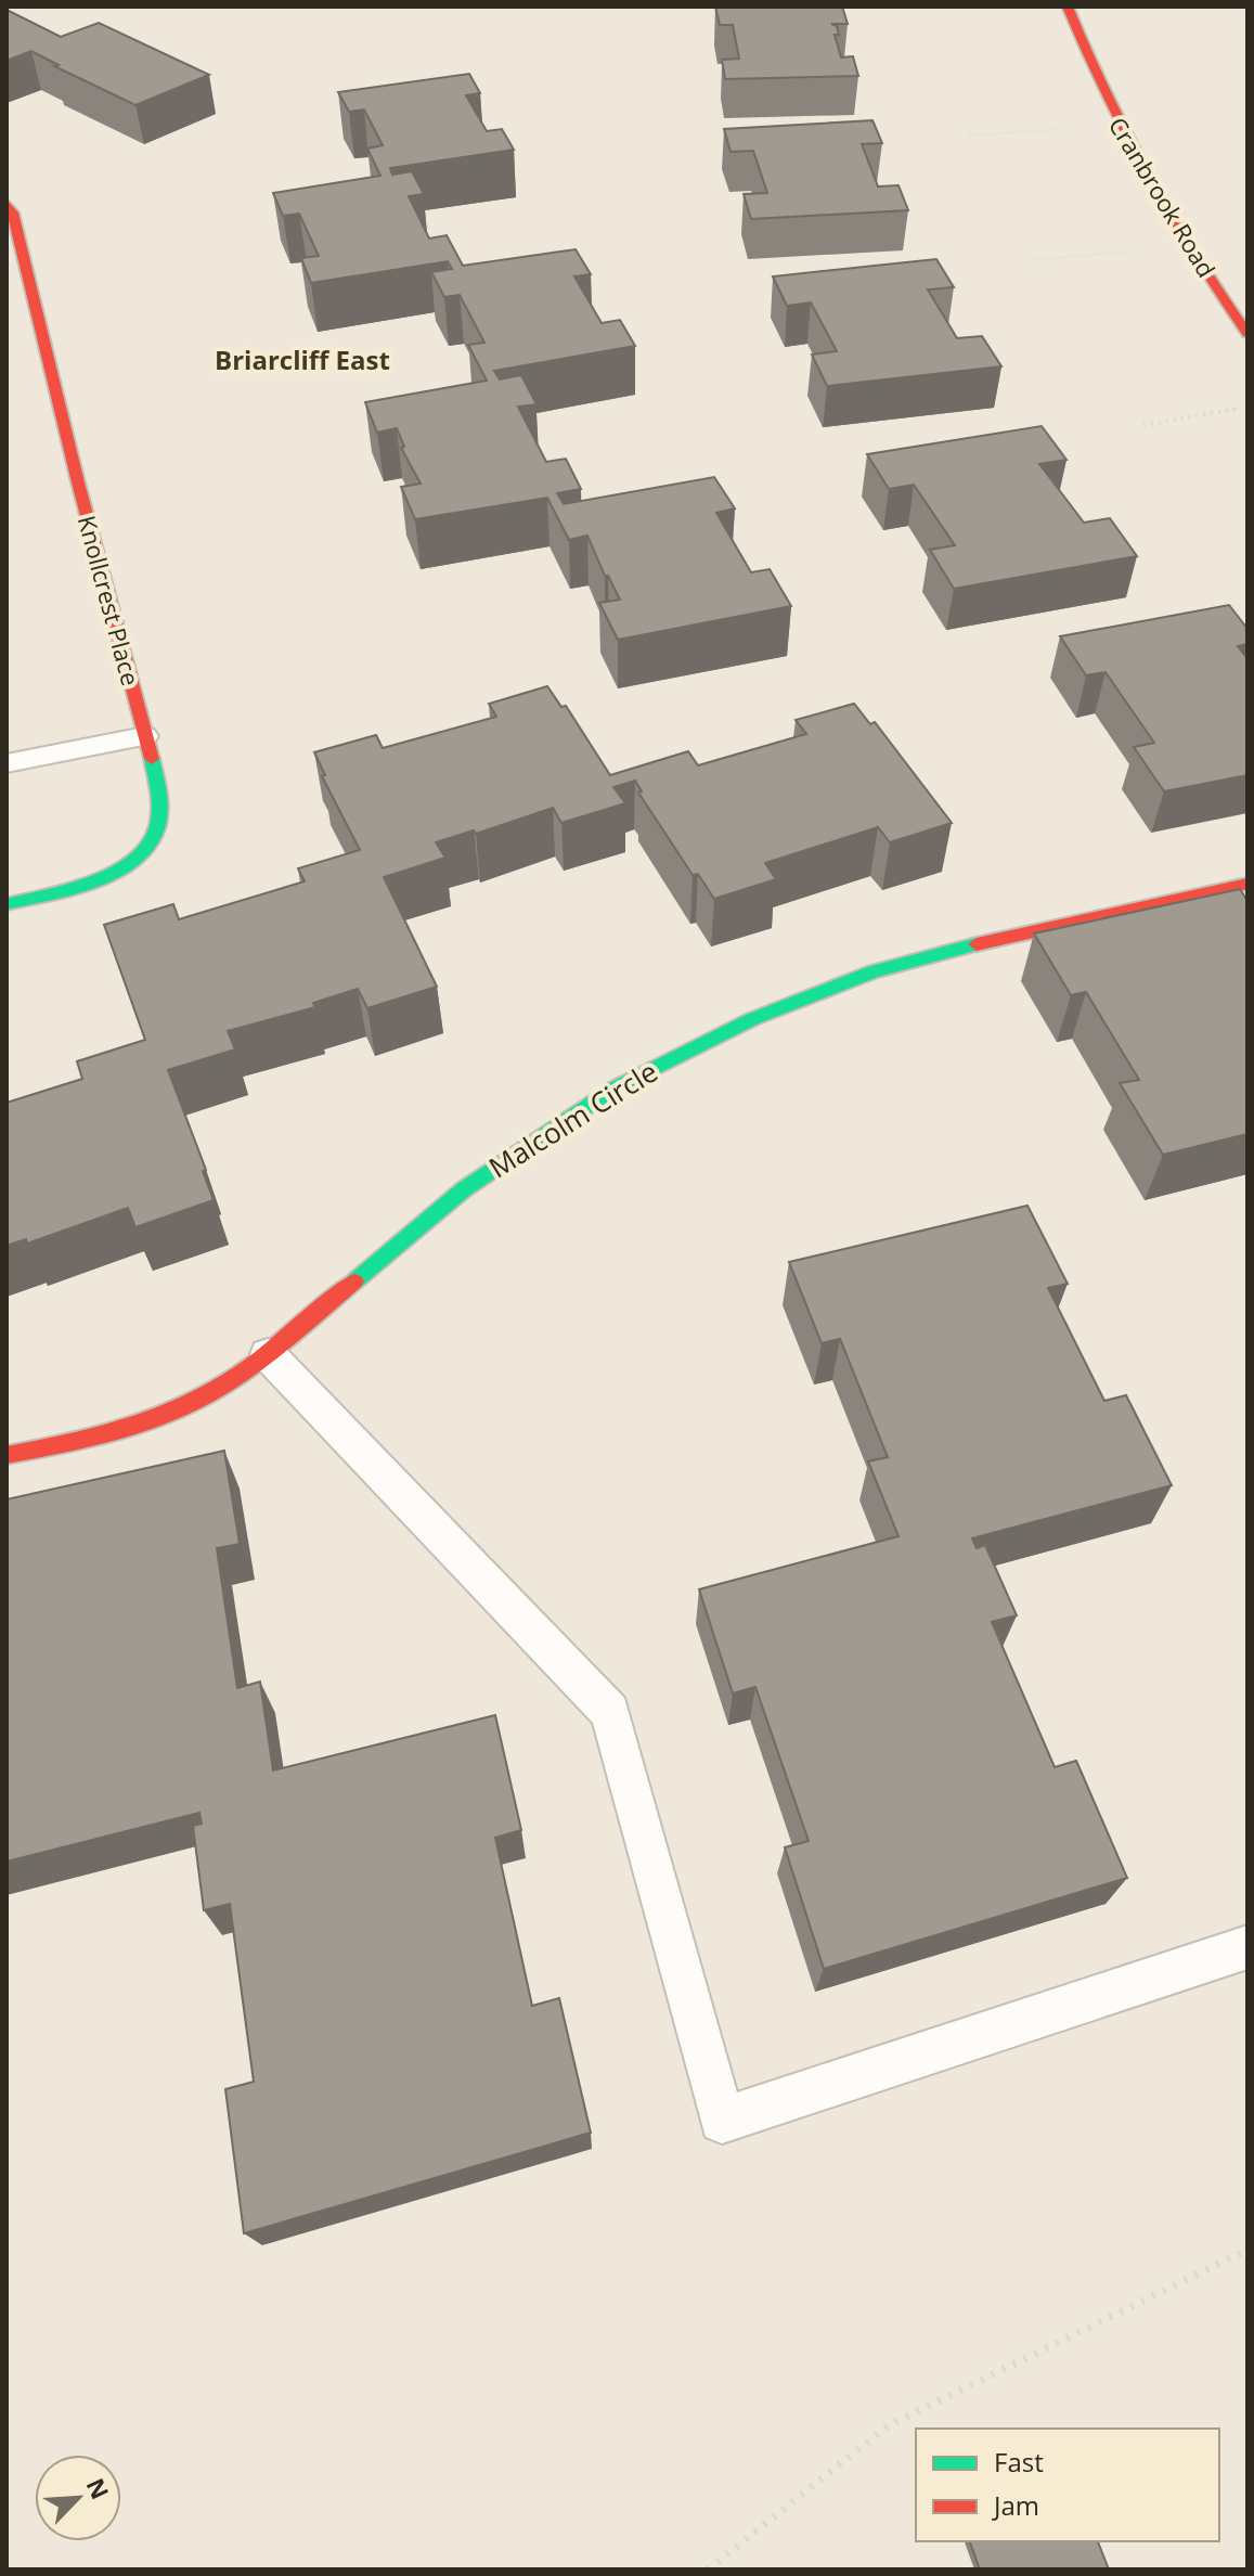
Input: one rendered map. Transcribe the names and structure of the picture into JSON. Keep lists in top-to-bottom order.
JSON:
{
  "streets": {
    "street": ["Cranbrook Road", "Knollcrest Place", "Malcolm Circle"]
  },
  "districts": ["Briarcliff East"],
  "legend": ["Fast", "Jam"],
  "north": "top right"
}
